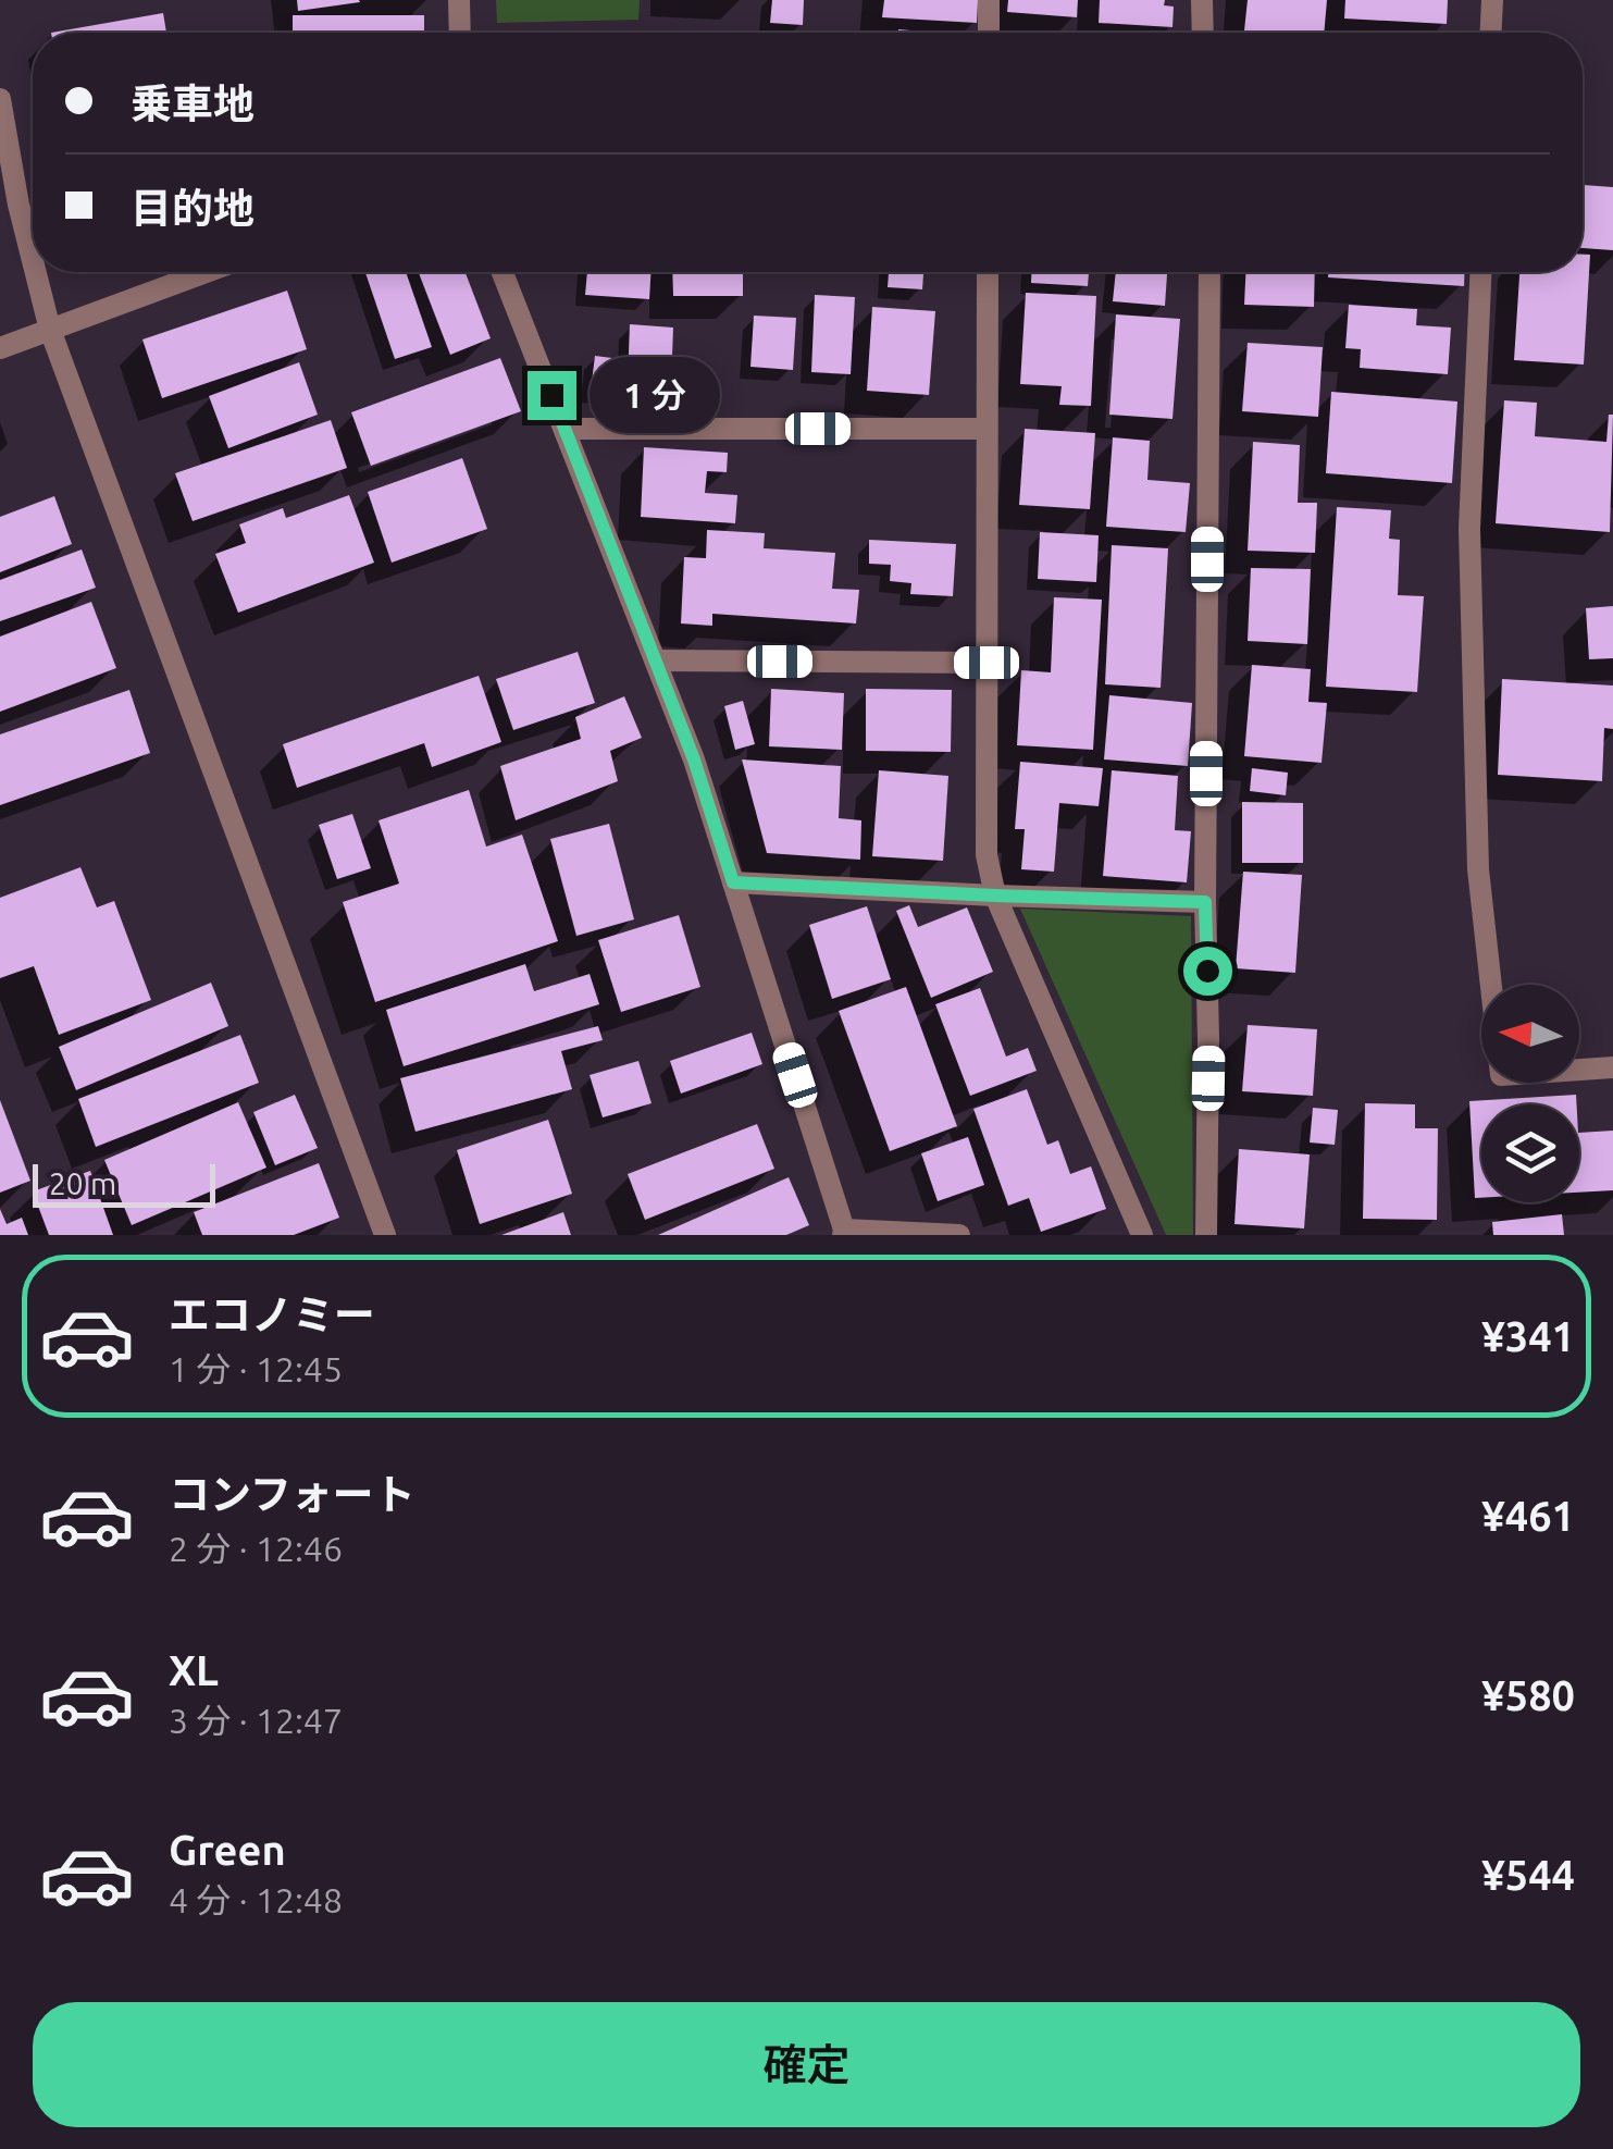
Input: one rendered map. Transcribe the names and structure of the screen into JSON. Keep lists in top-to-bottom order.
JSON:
{
  "scale_bar": "20 m",
  "north": "left",
  "page": {
    "banner": ["乗車地", "目的地"],
    "bubble": "1 分",
    "scale": "20 m",
    "list": [
      {
        "name": "エコノミー",
        "note": "1 分 · 12:45",
        "value": "¥341"
      },
      {
        "name": "コンフォート",
        "note": "2 分 · 12:46",
        "value": "¥461"
      },
      {
        "name": "XL",
        "note": "3 分 · 12:47",
        "value": "¥580"
      },
      {
        "name": "Green",
        "note": "4 分 · 12:48",
        "value": "¥544"
      }
    ],
    "buttons": "確定"
  }
}
